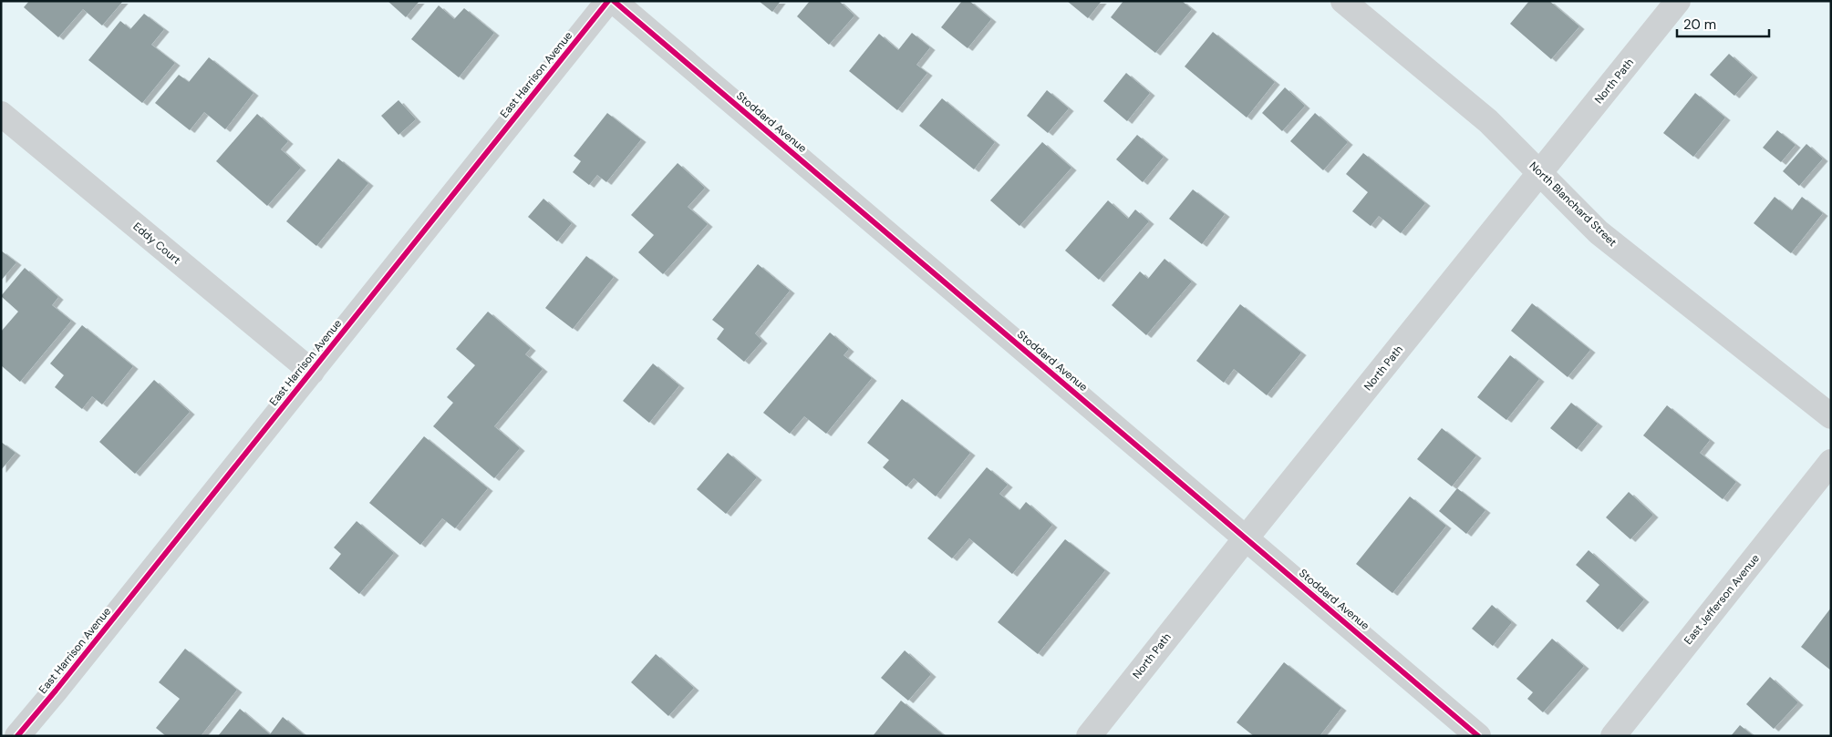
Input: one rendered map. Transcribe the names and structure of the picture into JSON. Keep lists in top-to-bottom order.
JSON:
{
  "streets": {
    "street": [
      "East Harrison Avenue",
      "North Path",
      "Stoddard Avenue",
      "North Blanchard Street",
      "Eddy Court",
      "East Jefferson Avenue"
    ]
  },
  "crossings": [
    ["East Harrison Avenue", "Eddy Court"],
    ["North Path", "Stoddard Avenue"],
    ["North Path", "North Blanchard Street"]
  ],
  "scale_bar": "20 m"
}
